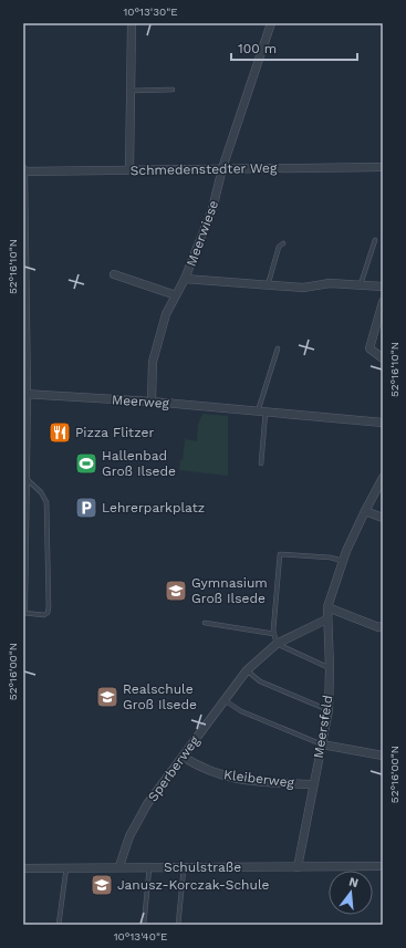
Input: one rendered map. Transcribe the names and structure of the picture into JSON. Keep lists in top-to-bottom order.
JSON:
{
  "streets": {
    "street": [
      "Schmedenstedter Weg",
      "Meerwiese",
      "Meerweg",
      "Meersfeld",
      "Sperberweg",
      "Kleiberweg",
      "Schulstraße"
    ]
  },
  "crossings": [
    ["Schmedenstedter Weg", "Meerwiese"],
    ["Meerwiese", "Meerweg"],
    ["Meersfeld", "Sperberweg"],
    ["Meersfeld", "Kleiberweg"],
    ["Meersfeld", "Schulstraße"],
    ["Sperberweg", "Kleiberweg"],
    ["Sperberweg", "Schulstraße"]
  ],
  "places": {
    "restaurant": ["Pizza Flitzer"],
    "sports": ["Hallenbad Groß Ilsede"],
    "parking": ["Lehrerparkplatz"],
    "school or university": ["Gymnasium Groß Ilsede", "Realschule Groß Ilsede", "Janusz-Korczak-Schule"]
  },
  "scale_bar": "100 m",
  "north": "top",
  "coordinates": [
    "10°13'30\"E",
    "52°16'10\"N",
    "52°16'00\"N",
    "10°13'40\"E"
  ]
}
